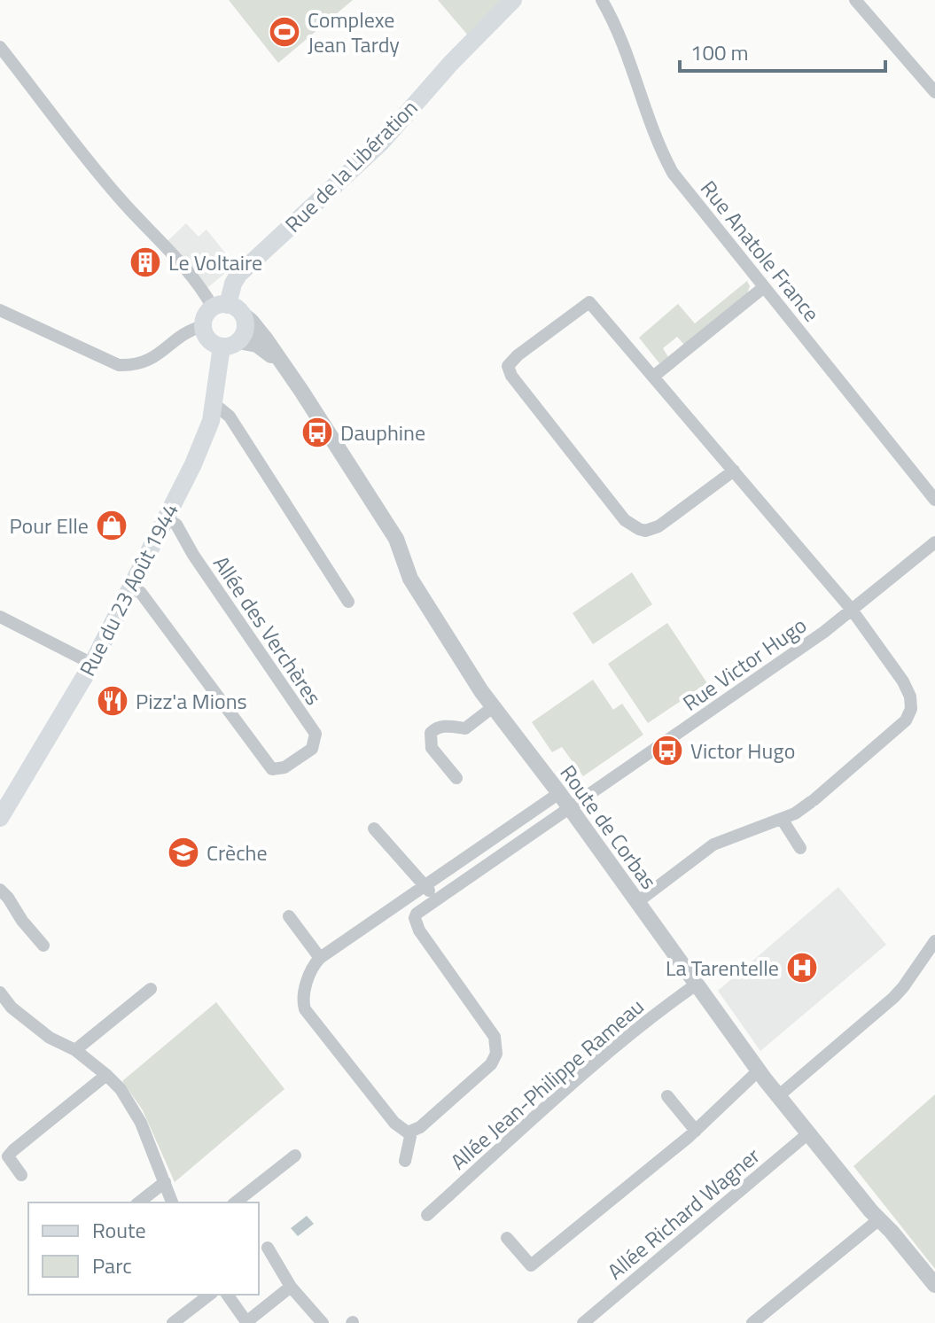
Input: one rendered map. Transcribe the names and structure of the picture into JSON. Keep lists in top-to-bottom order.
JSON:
{
  "streets": {
    "main road": ["Rue de la Libération", "Rue du 23 Août 1944"],
    "street": [
      "Rue Anatole France",
      "Allée des Verchères",
      "Rue Victor Hugo",
      "Route de Corbas",
      "Allée Jean-Philippe Rameau",
      "Allée Richard Wagner"
    ]
  },
  "crossings": [
    ["Rue de la Libération", "Rue du 23 Août 1944"],
    ["Rue de la Libération", "Route de Corbas"],
    ["Rue du 23 Août 1944", "Allée des Verchères"],
    ["Rue du 23 Août 1944", "Route de Corbas"],
    ["Rue Victor Hugo", "Route de Corbas"],
    ["Route de Corbas", "Allée Jean-Philippe Rameau"],
    ["Route de Corbas", "Allée Richard Wagner"]
  ],
  "places": {
    "sports": ["Complexe Jean Tardy"],
    "building": ["Le Voltaire"],
    "bus stop": ["Dauphine", "Victor Hugo"],
    "shop": ["Pour Elle"],
    "restaurant": ["Pizz'a Mions"],
    "school or university": ["Crèche"],
    "hospital": ["La Tarentelle"]
  },
  "legend": ["Route", "Parc"],
  "scale_bar": "100 m"
}
